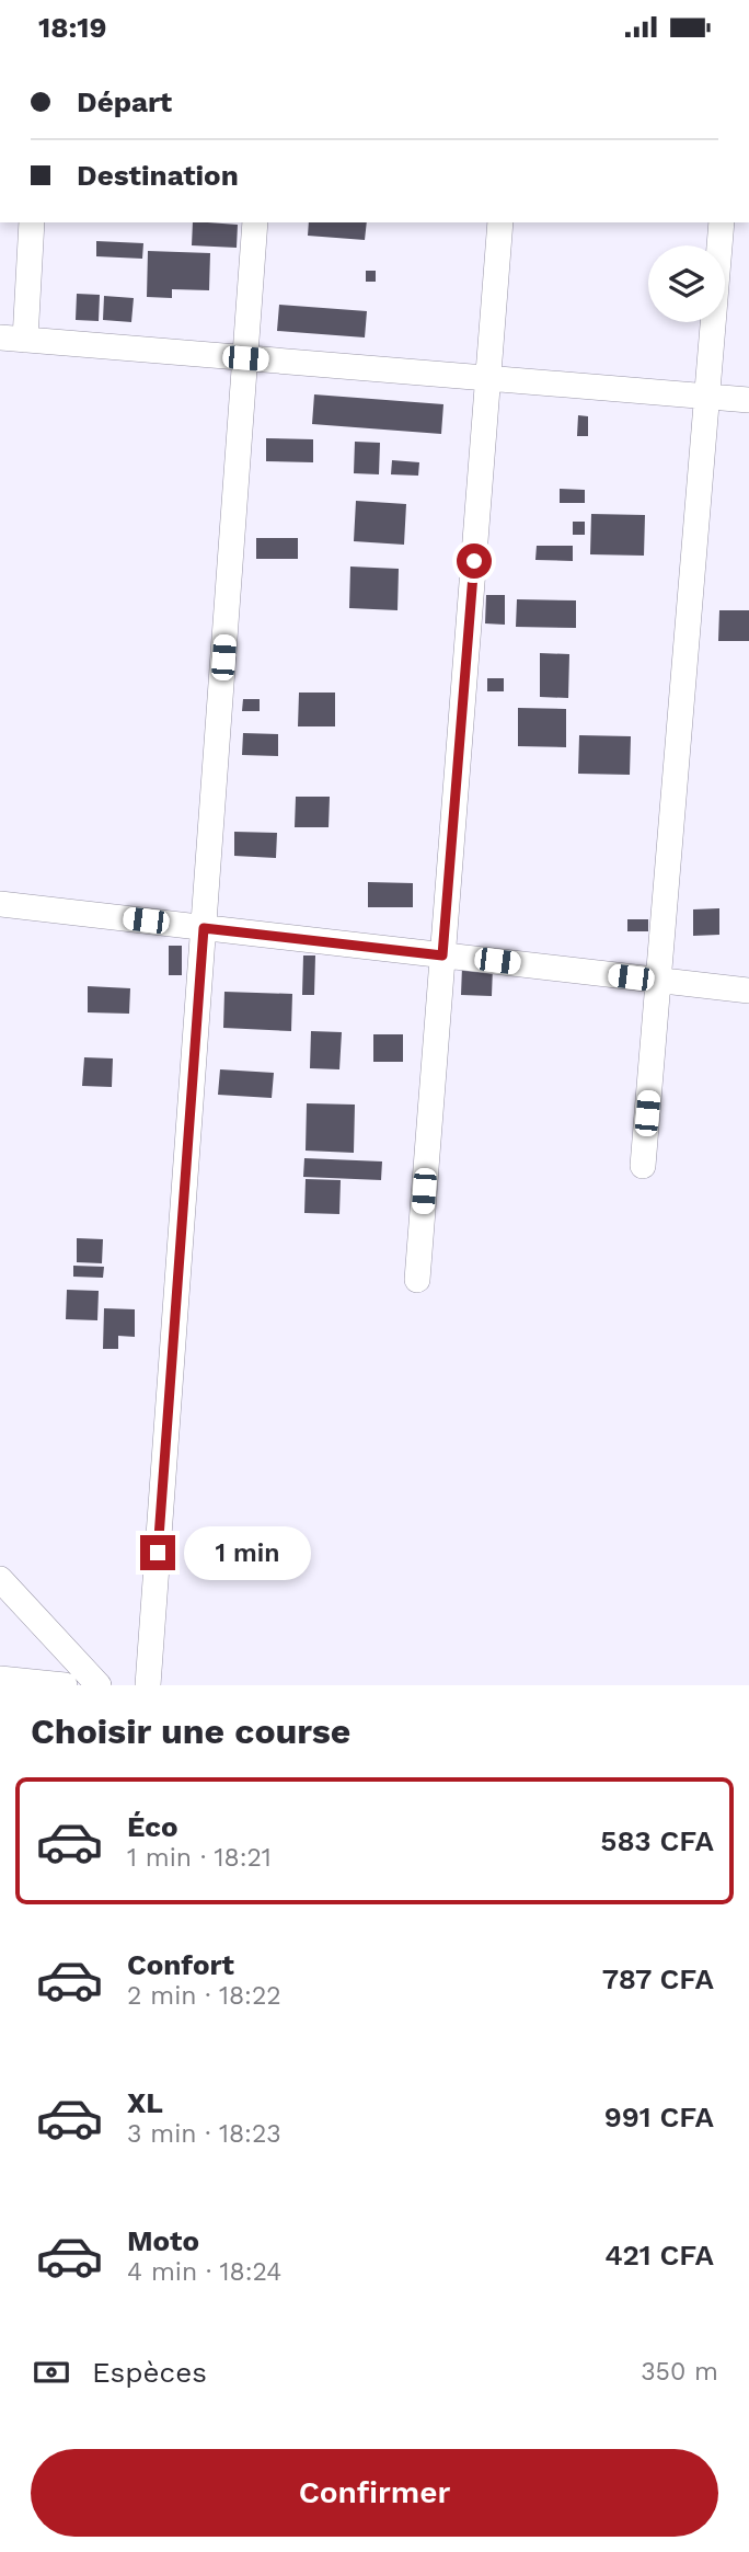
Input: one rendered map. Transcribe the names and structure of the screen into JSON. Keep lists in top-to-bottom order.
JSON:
{
  "page": {
    "status": "18:19",
    "banner": ["Départ", "Destination"],
    "bubble": "1 min",
    "heading": "Choisir une course",
    "list": [
      {
        "name": "Éco",
        "note": "1 min · 18:21",
        "value": "583 CFA"
      },
      {
        "name": "Confort",
        "note": "2 min · 18:22",
        "value": "787 CFA"
      },
      {
        "name": "XL",
        "note": "3 min · 18:23",
        "value": "991 CFA"
      },
      {
        "name": "Moto",
        "note": "4 min · 18:24",
        "value": "421 CFA"
      }
    ],
    "pay": ["Espèces", "350 m"],
    "buttons": "Confirmer"
  }
}
